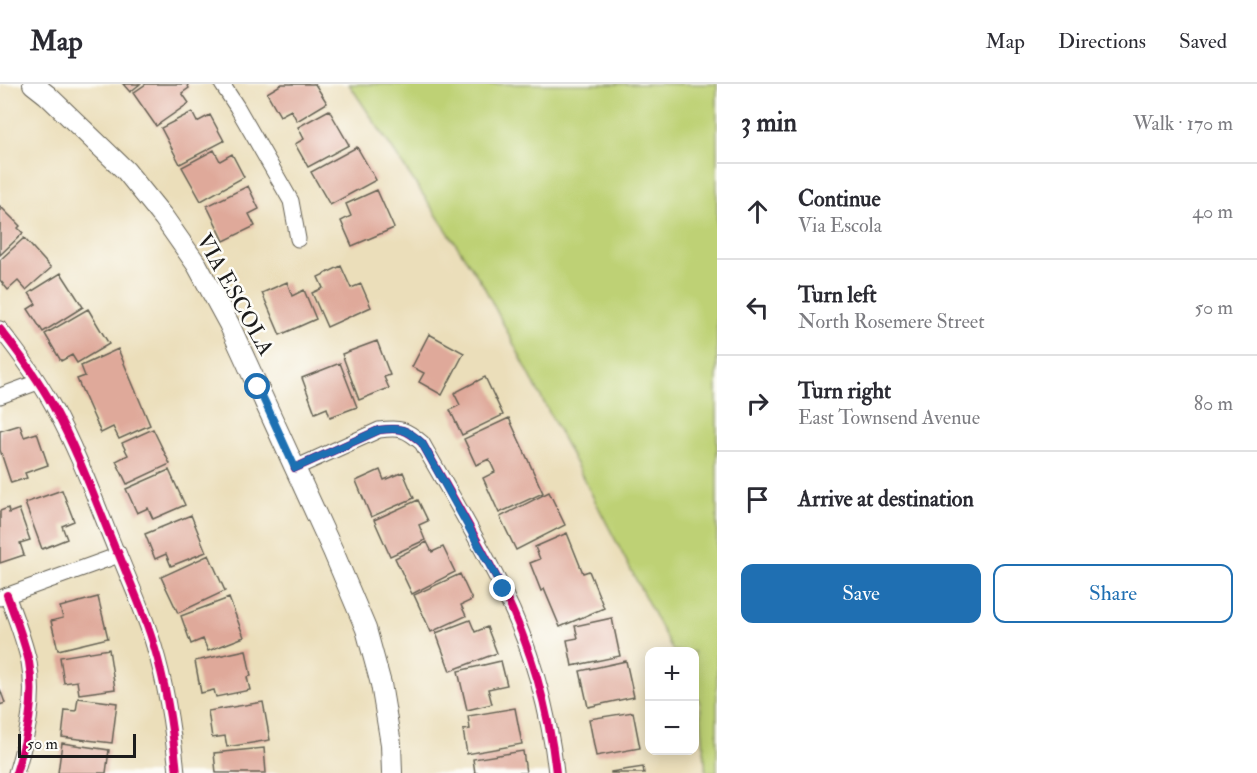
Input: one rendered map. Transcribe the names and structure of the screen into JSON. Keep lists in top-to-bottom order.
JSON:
{
  "streets": {
    "main road": ["VIA ESCOLA"]
  },
  "scale_bar": "50 m",
  "page": {
    "header": "Map",
    "nav": ["Map", "Directions", "Saved"],
    "heading": ["3 min", "Walk · 170 m"],
    "list": [
      ["Continue", "Via Escola", "40 m"],
      ["Turn left", "North Rosemere Street", "50 m"],
      ["Turn right", "East Townsend Avenue", "80 m"],
      "Arrive at destination"
    ],
    "buttons": ["Save", "Share"],
    "map_buttons": ["+", "−"],
    "scale": "50 m"
  }
}
